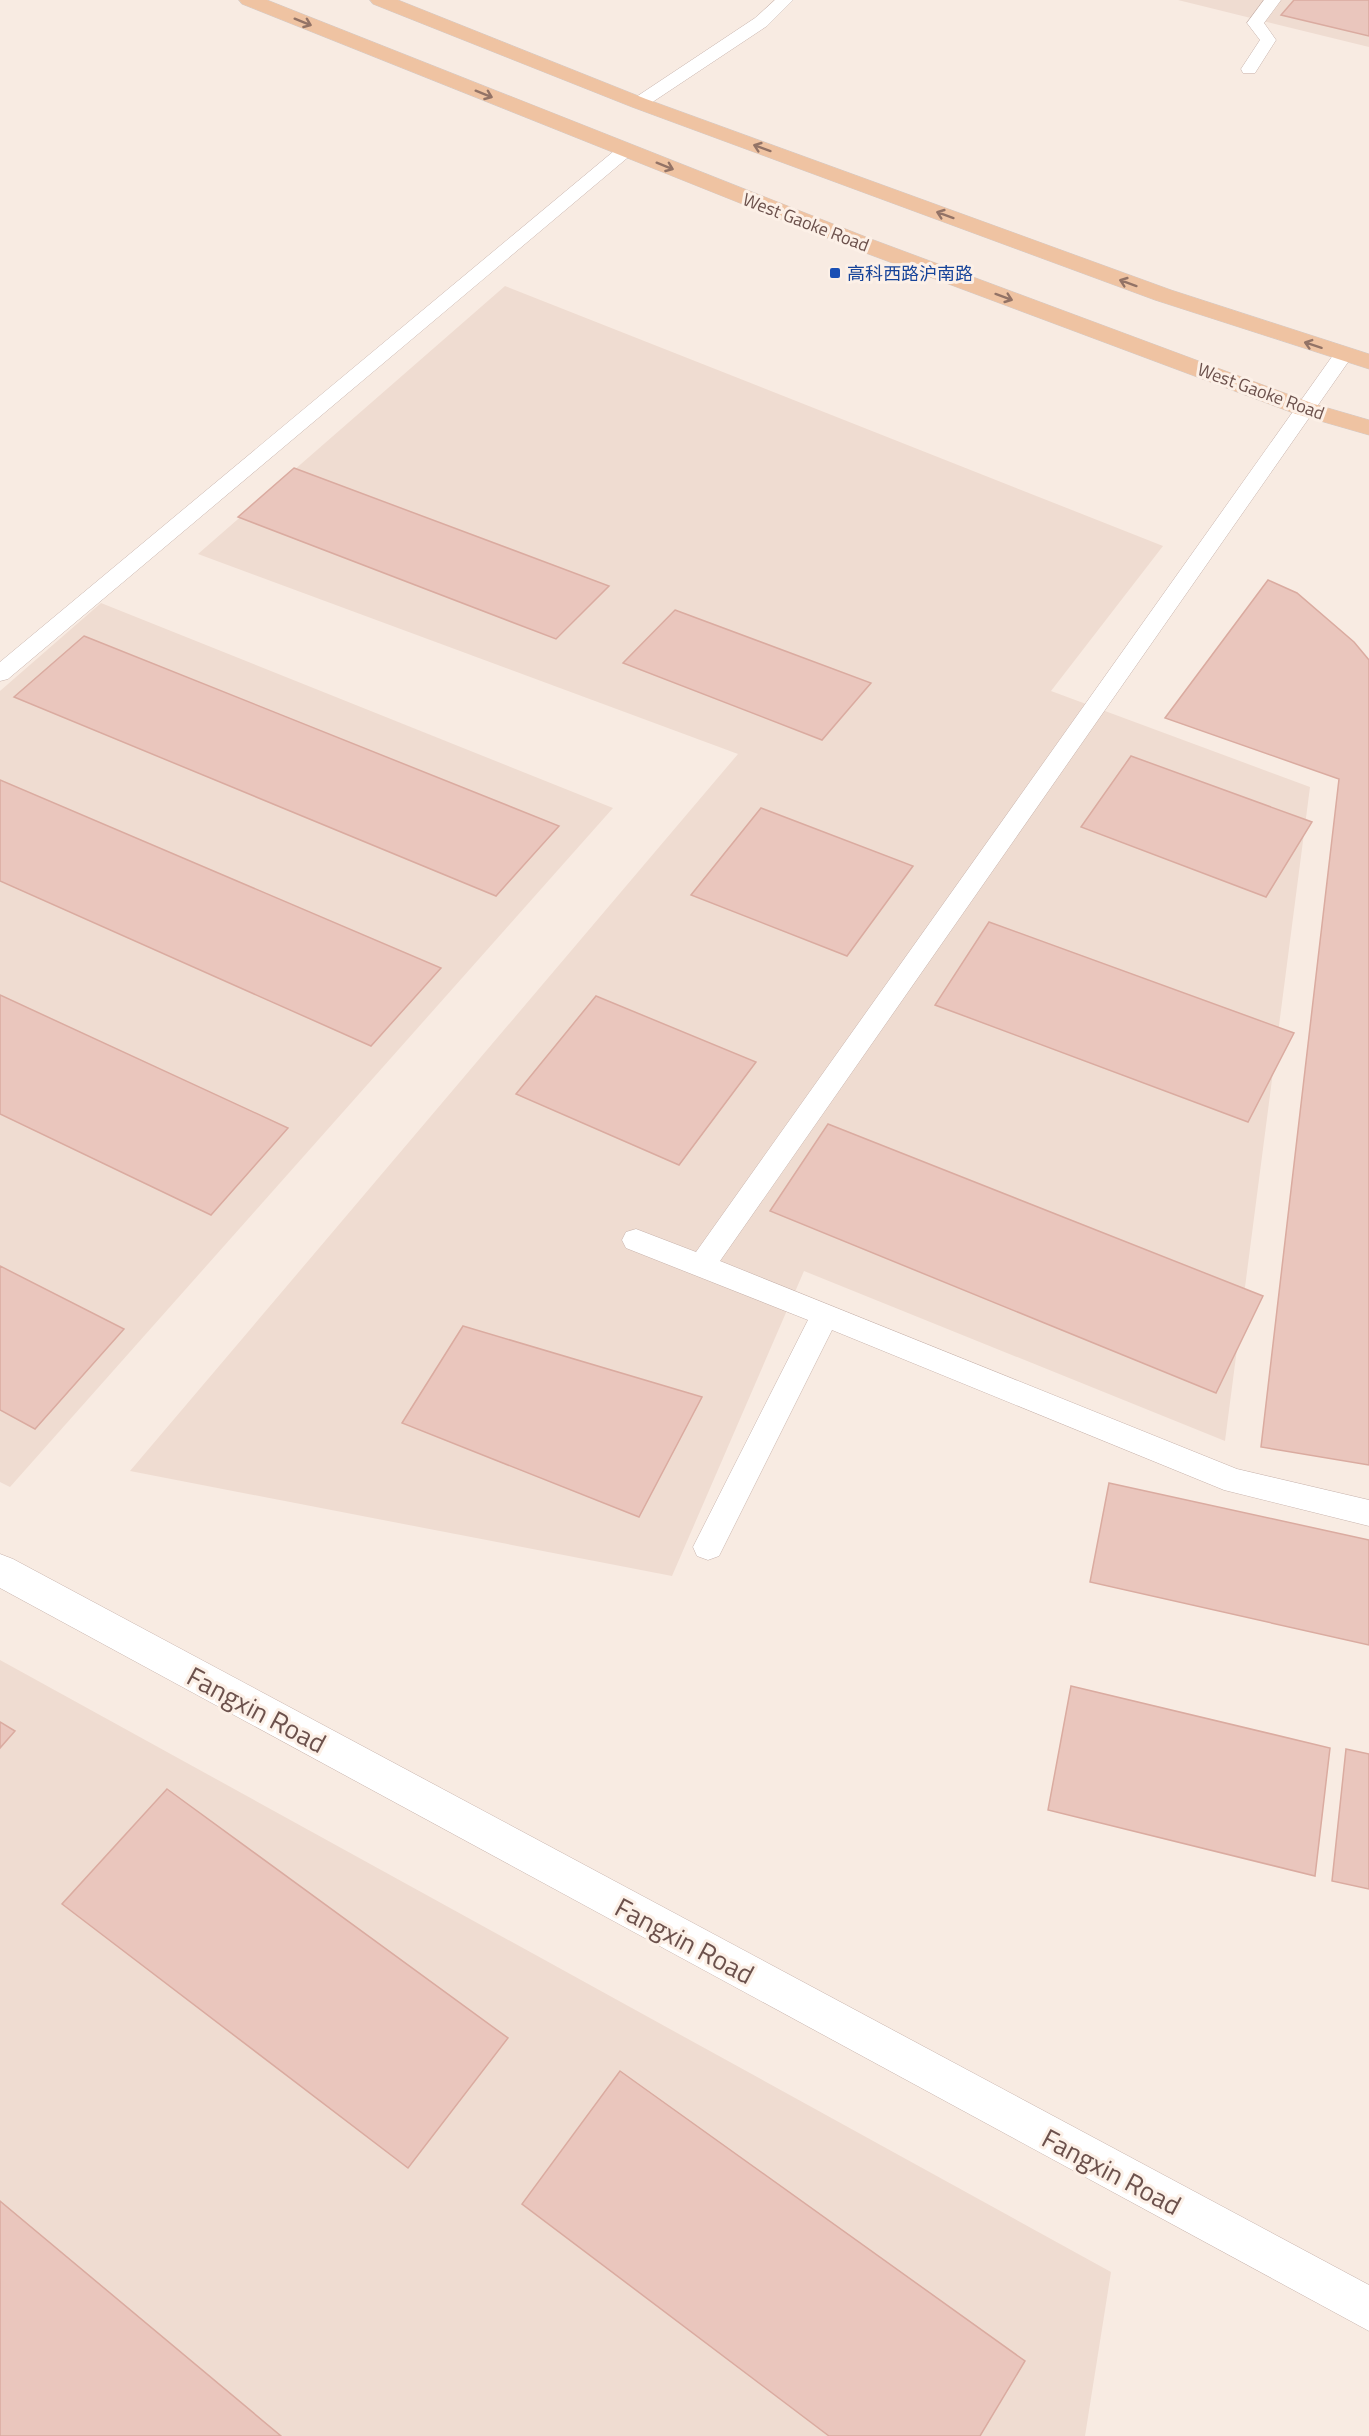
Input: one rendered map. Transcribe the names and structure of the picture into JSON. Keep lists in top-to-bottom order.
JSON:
{
  "streets": {
    "main road": ["West Gaoke Road"],
    "street": ["Fangxin Road"]
  },
  "places": {
    "transit": ["高科西路沪南路"]
  }
}
